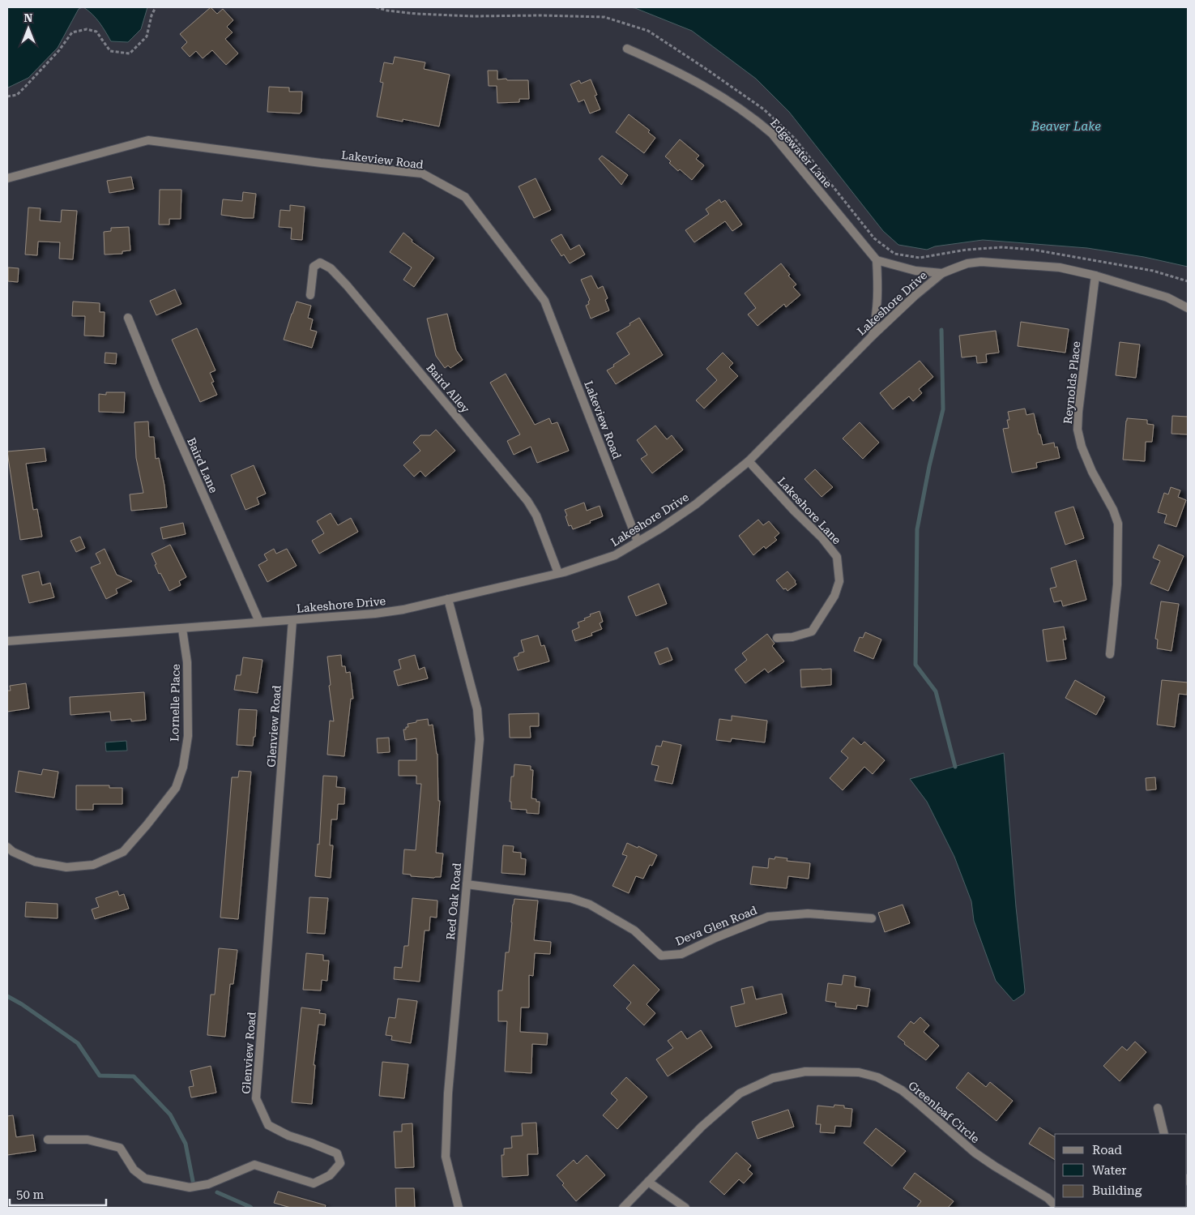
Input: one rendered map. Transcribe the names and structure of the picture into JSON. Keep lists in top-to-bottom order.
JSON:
{
  "streets": {
    "street": [
      "Edgewater Lane",
      "Lakeview Road",
      "Lakeshore Drive",
      "Reynolds Place",
      "Baird Alley",
      "Baird Lane",
      "Lakeshore Lane",
      "Lornelle Place",
      "Glenview Road",
      "Red Oak Road",
      "Deva Glen Road",
      "Greenleaf Circle"
    ]
  },
  "crossings": [
    ["Lakeview Road", "Lakeshore Drive"],
    ["Lakeshore Drive", "Reynolds Place"],
    ["Lakeshore Drive", "Baird Alley"],
    ["Lakeshore Drive", "Baird Lane"],
    ["Lakeshore Drive", "Lakeshore Lane"],
    ["Lakeshore Drive", "Lornelle Place"],
    ["Lakeshore Drive", "Glenview Road"],
    ["Lakeshore Drive", "Red Oak Road"],
    ["Red Oak Road", "Deva Glen Road"]
  ],
  "water": ["Beaver Lake"],
  "legend": ["Road", "Water", "Building"],
  "scale_bar": "50 m",
  "north": "top"
}
